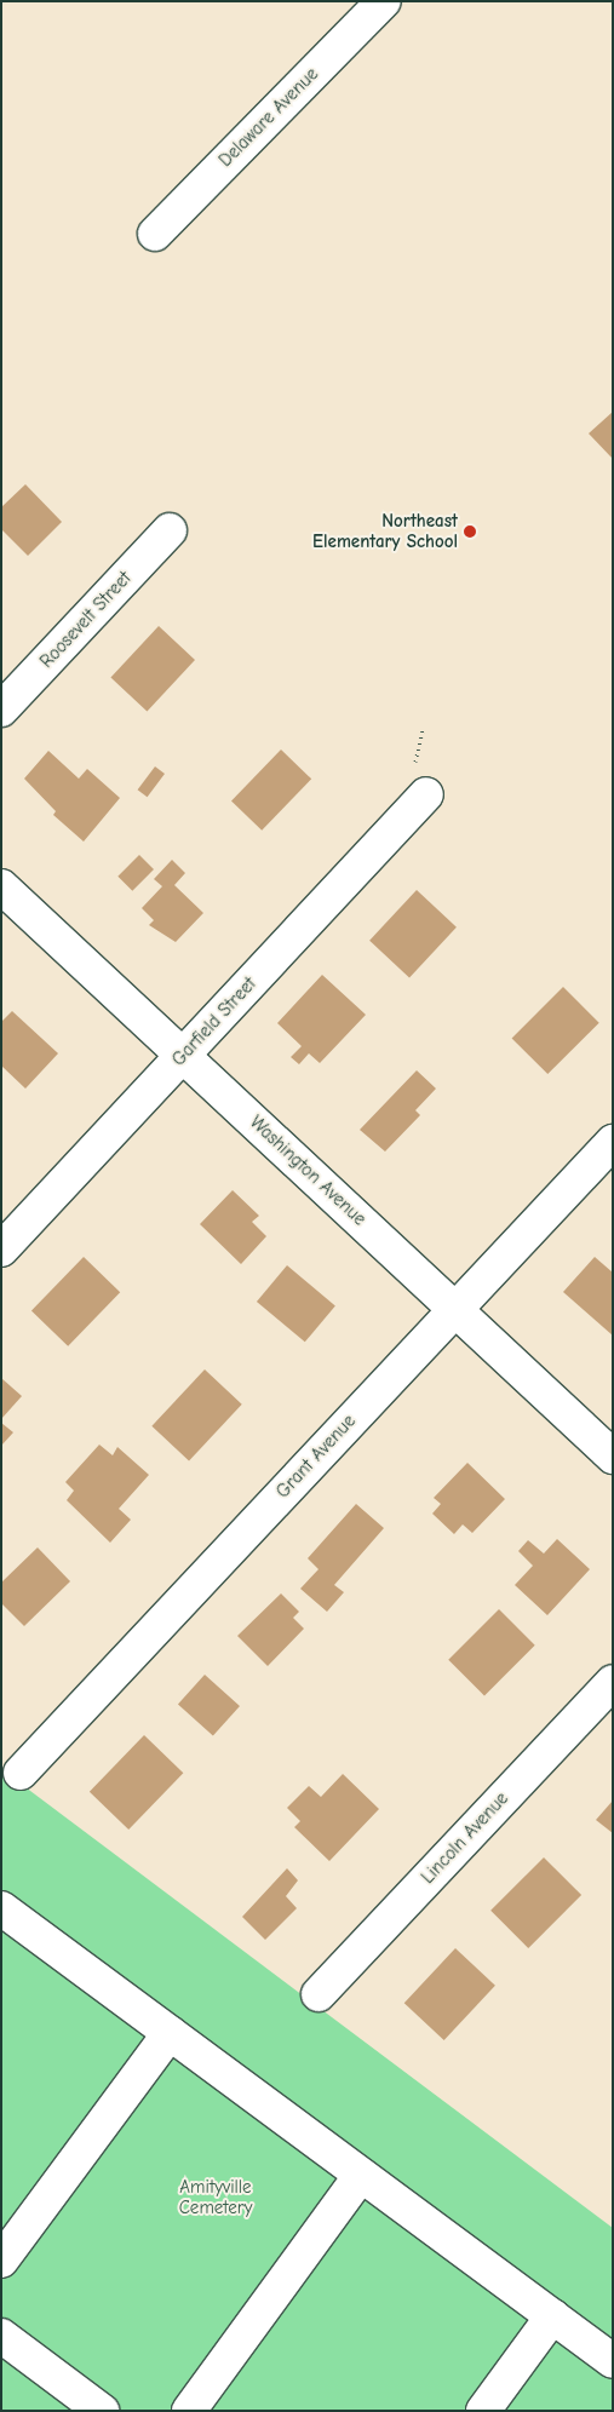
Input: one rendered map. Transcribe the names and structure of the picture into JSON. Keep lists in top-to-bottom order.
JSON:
{
  "streets": {
    "street": [
      "Delaware Avenue",
      "Roosevelt Street",
      "Garfield Street",
      "Washington Avenue",
      "Grant Avenue",
      "Lincoln Avenue"
    ]
  },
  "crossings": [
    ["Garfield Street", "Washington Avenue"],
    ["Washington Avenue", "Grant Avenue"]
  ],
  "parks": ["Amityville Cemetery"],
  "places": ["Northeast Elementary School"]
}
